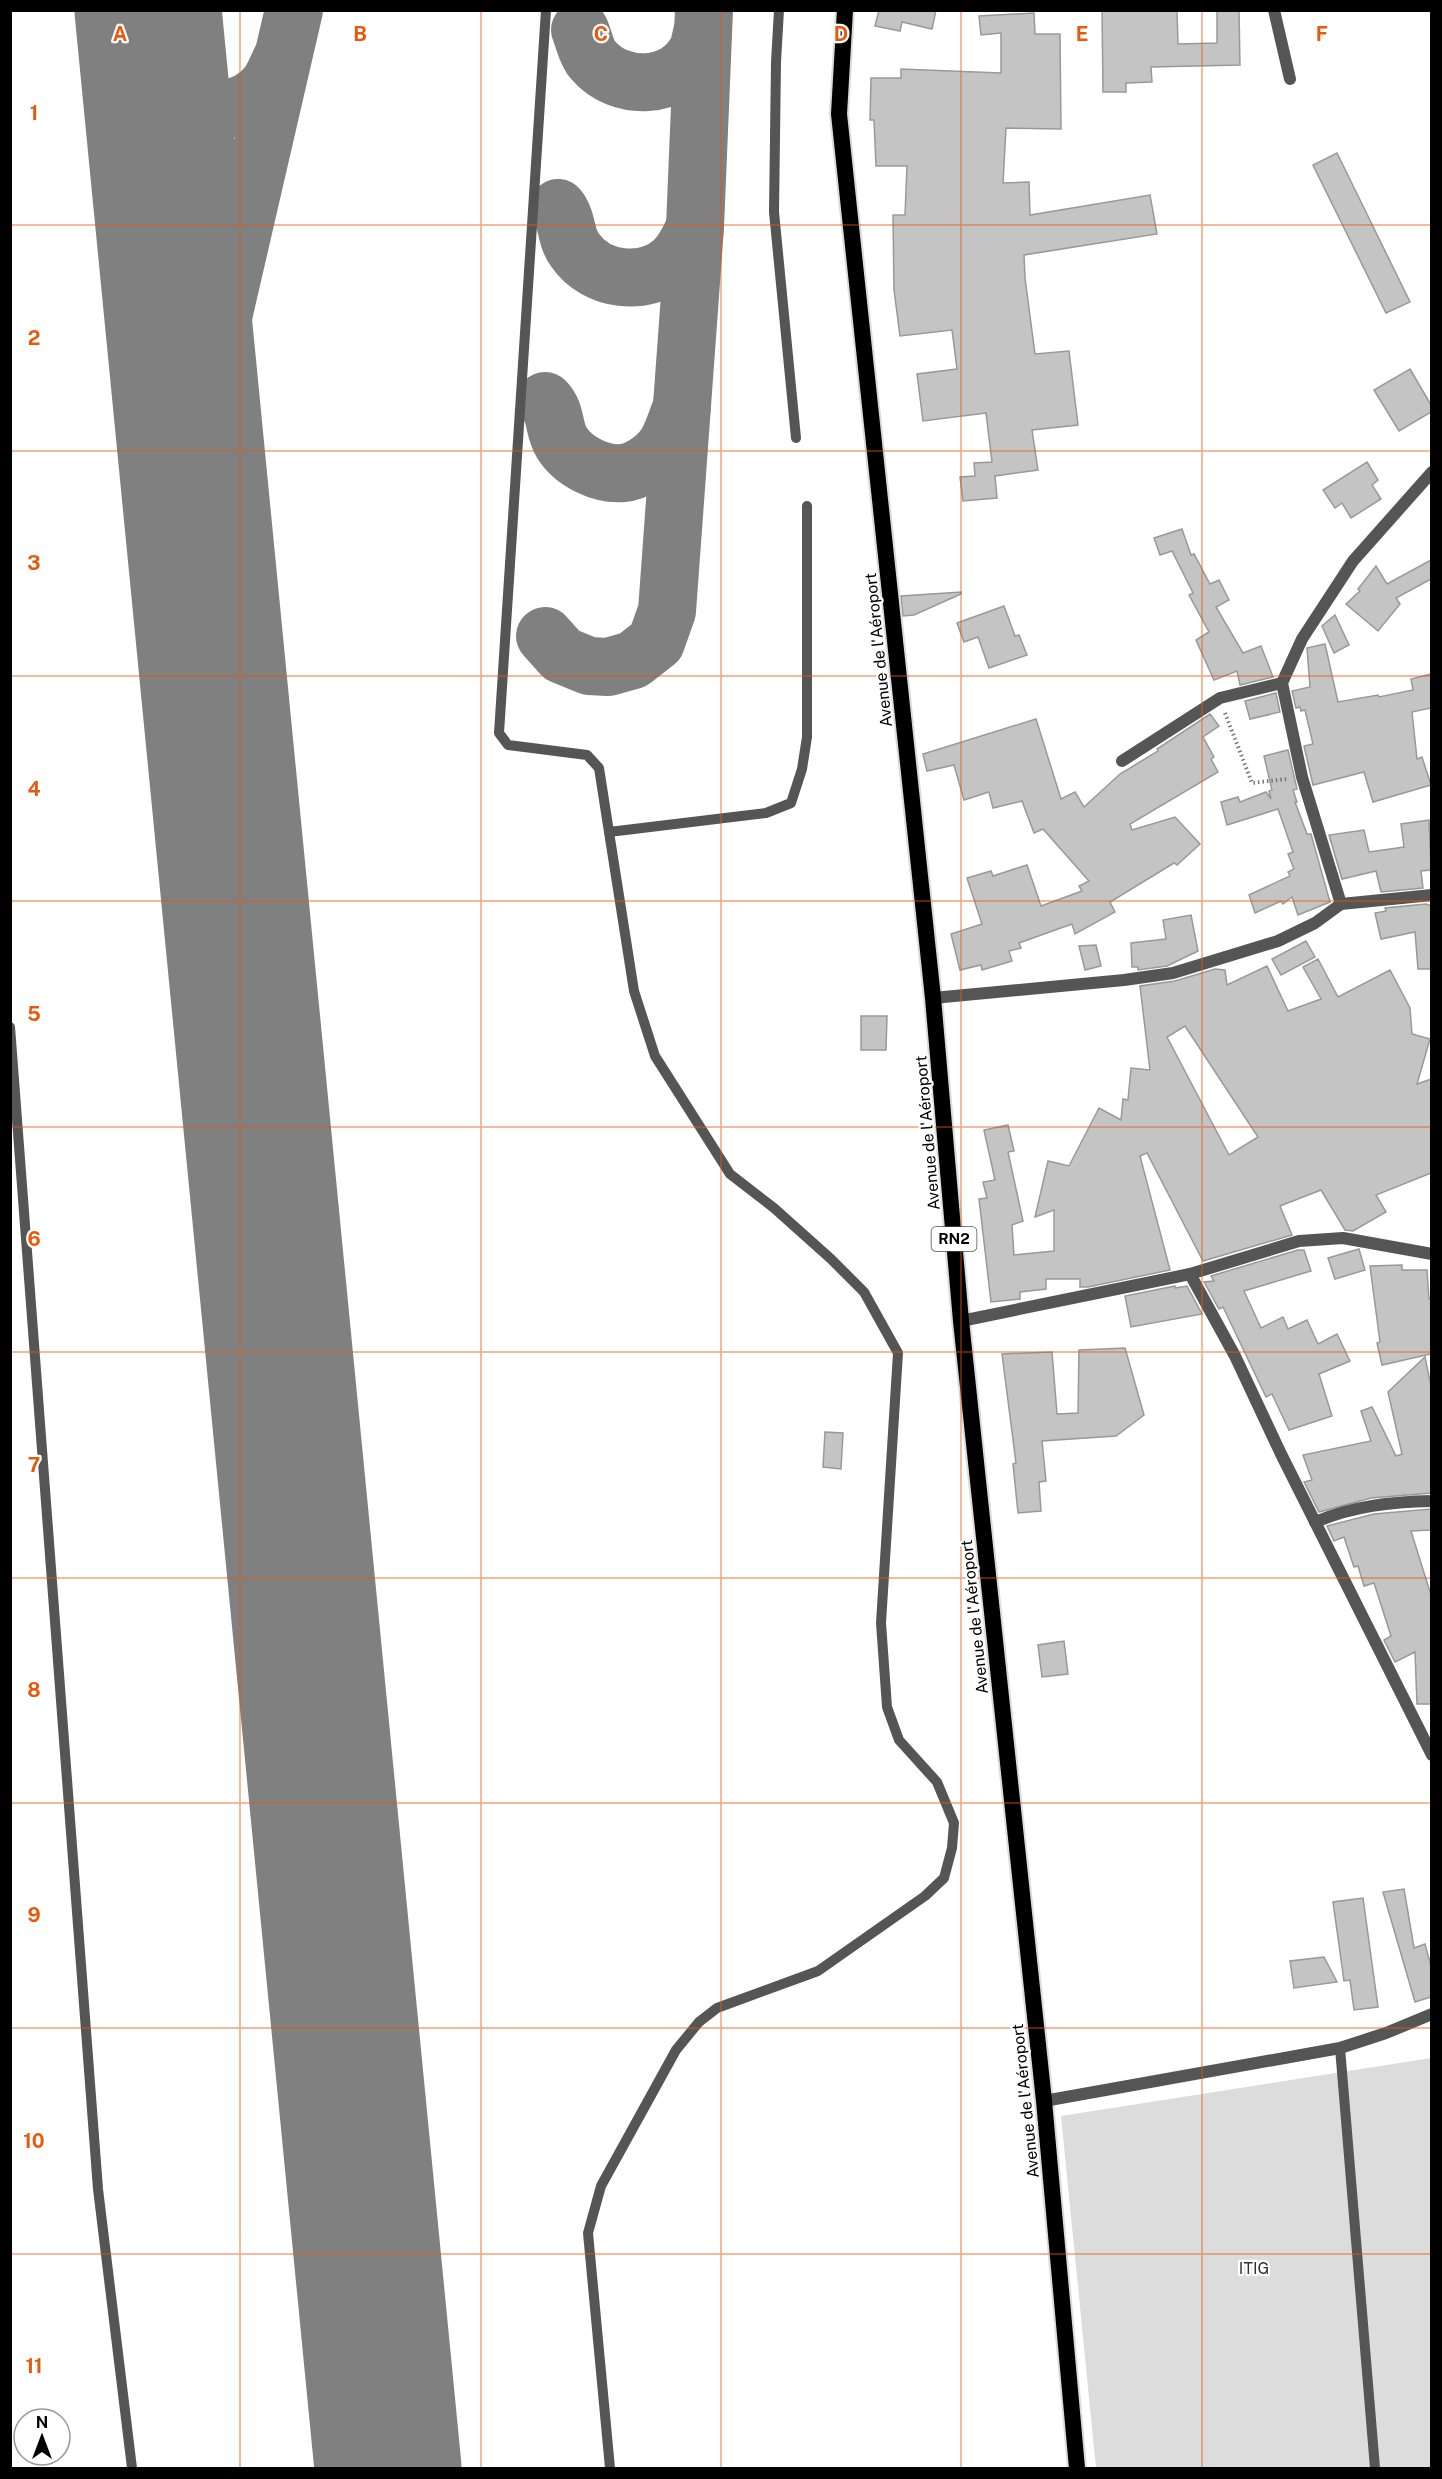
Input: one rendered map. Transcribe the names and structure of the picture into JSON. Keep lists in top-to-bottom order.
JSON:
{
  "streets": {
    "highway": ["Avenue de l'Aéroport", "RN2"]
  },
  "parks": ["ITIG"],
  "north": "top",
  "grid": {
    "columns": [
      "A",
      "B",
      "C",
      "D",
      "E",
      "F"
    ],
    "rows": [
      "1",
      "2",
      "3",
      "4",
      "5",
      "6",
      "7",
      "8",
      "9",
      "10",
      "11"
    ]
  }
}
